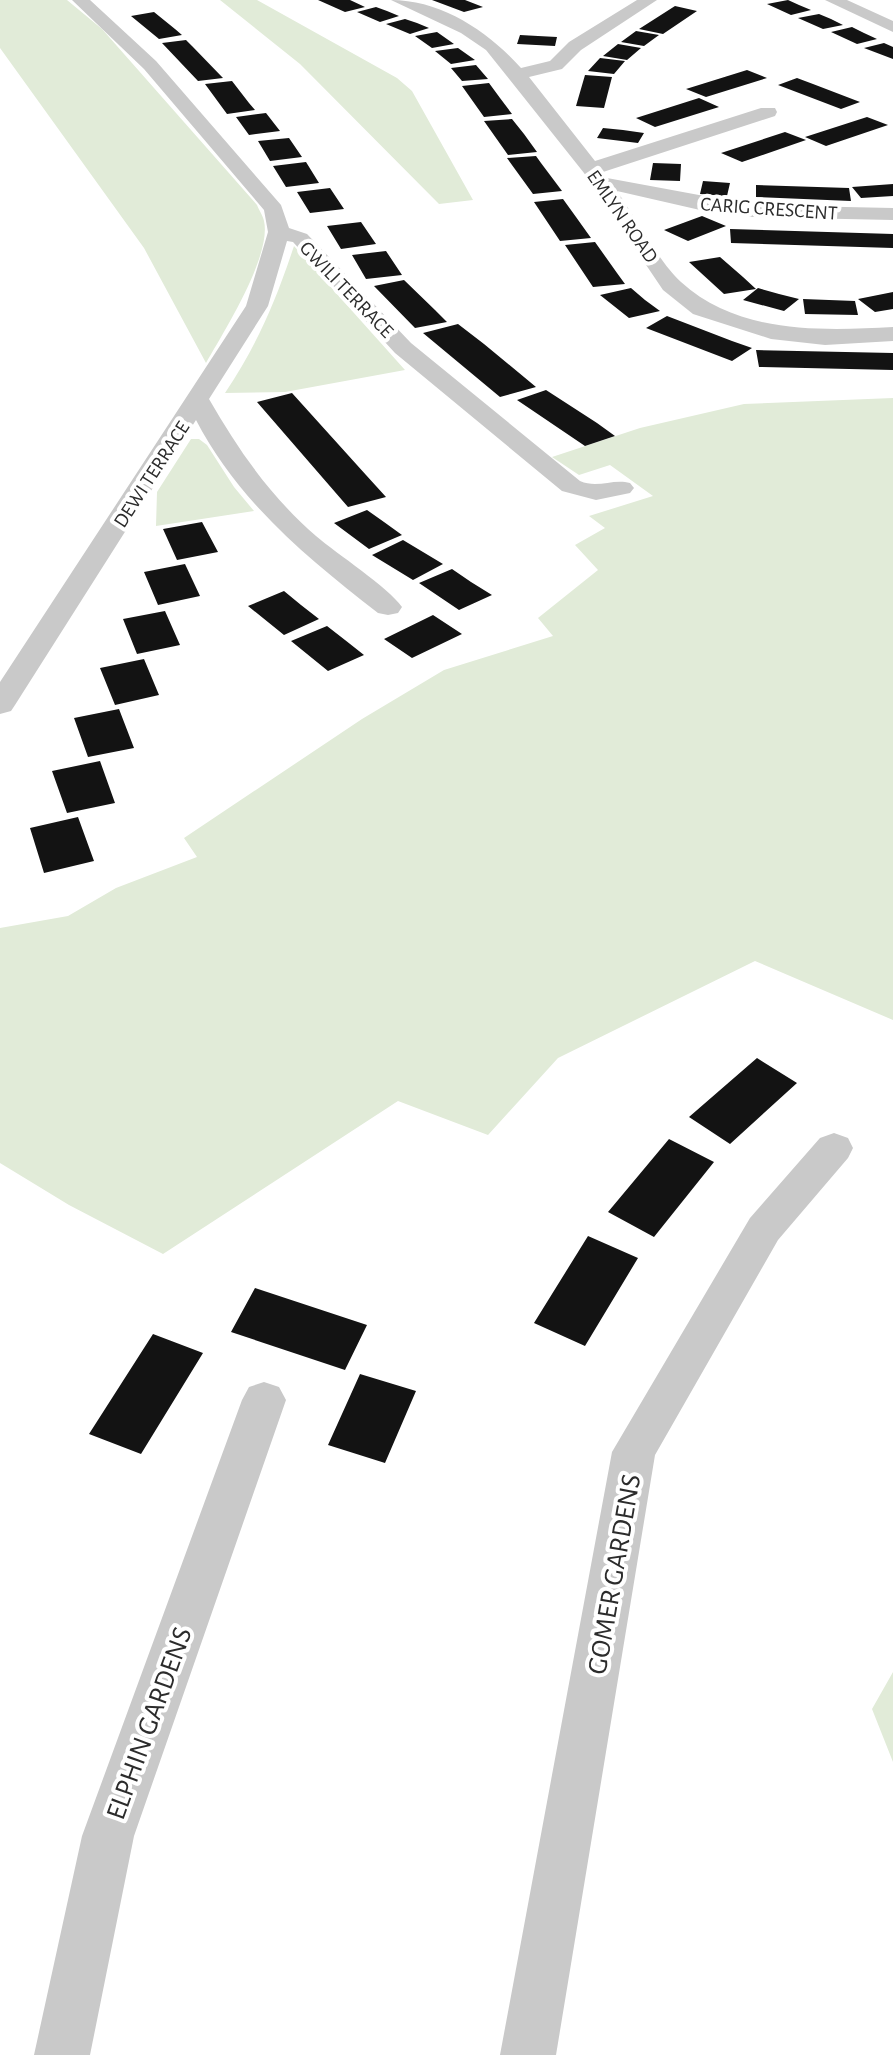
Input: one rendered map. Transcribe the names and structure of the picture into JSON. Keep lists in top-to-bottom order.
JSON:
{
  "streets": {
    "street": [
      "CARIG CRESCENT",
      "EMLYN ROAD",
      "GWILI TERRACE",
      "DEWI TERRACE",
      "GOMER GARDENS",
      "ELPHIN GARDENS"
    ]
  },
  "crossings": [
    ["CARIG CRESCENT", "EMLYN ROAD"],
    ["GWILI TERRACE", "DEWI TERRACE"]
  ]
}
